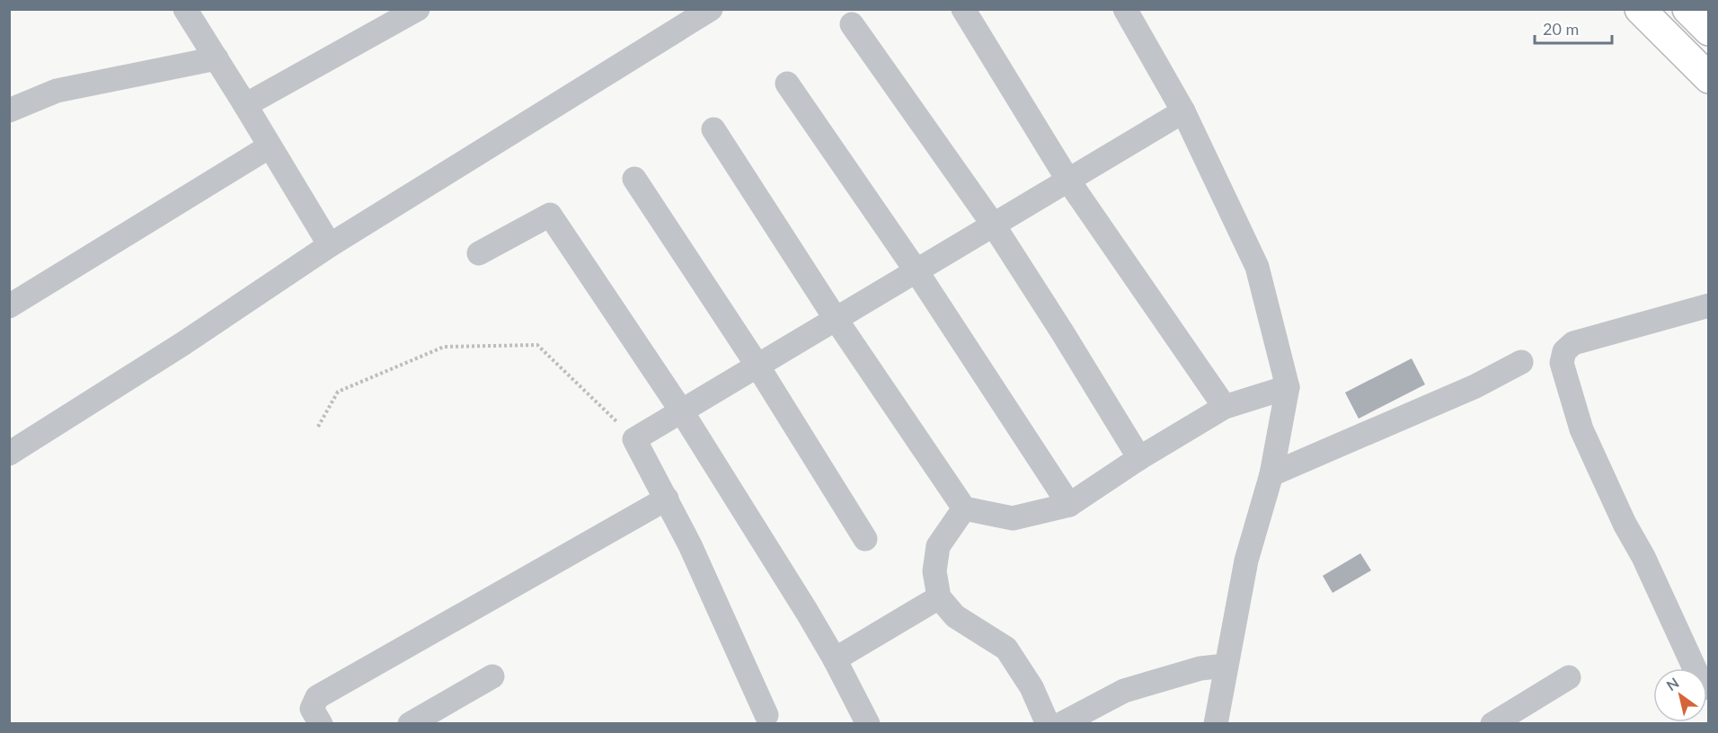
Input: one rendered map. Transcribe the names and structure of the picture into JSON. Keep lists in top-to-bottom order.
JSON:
{
  "scale_bar": "20 m",
  "north": "top left"
}
